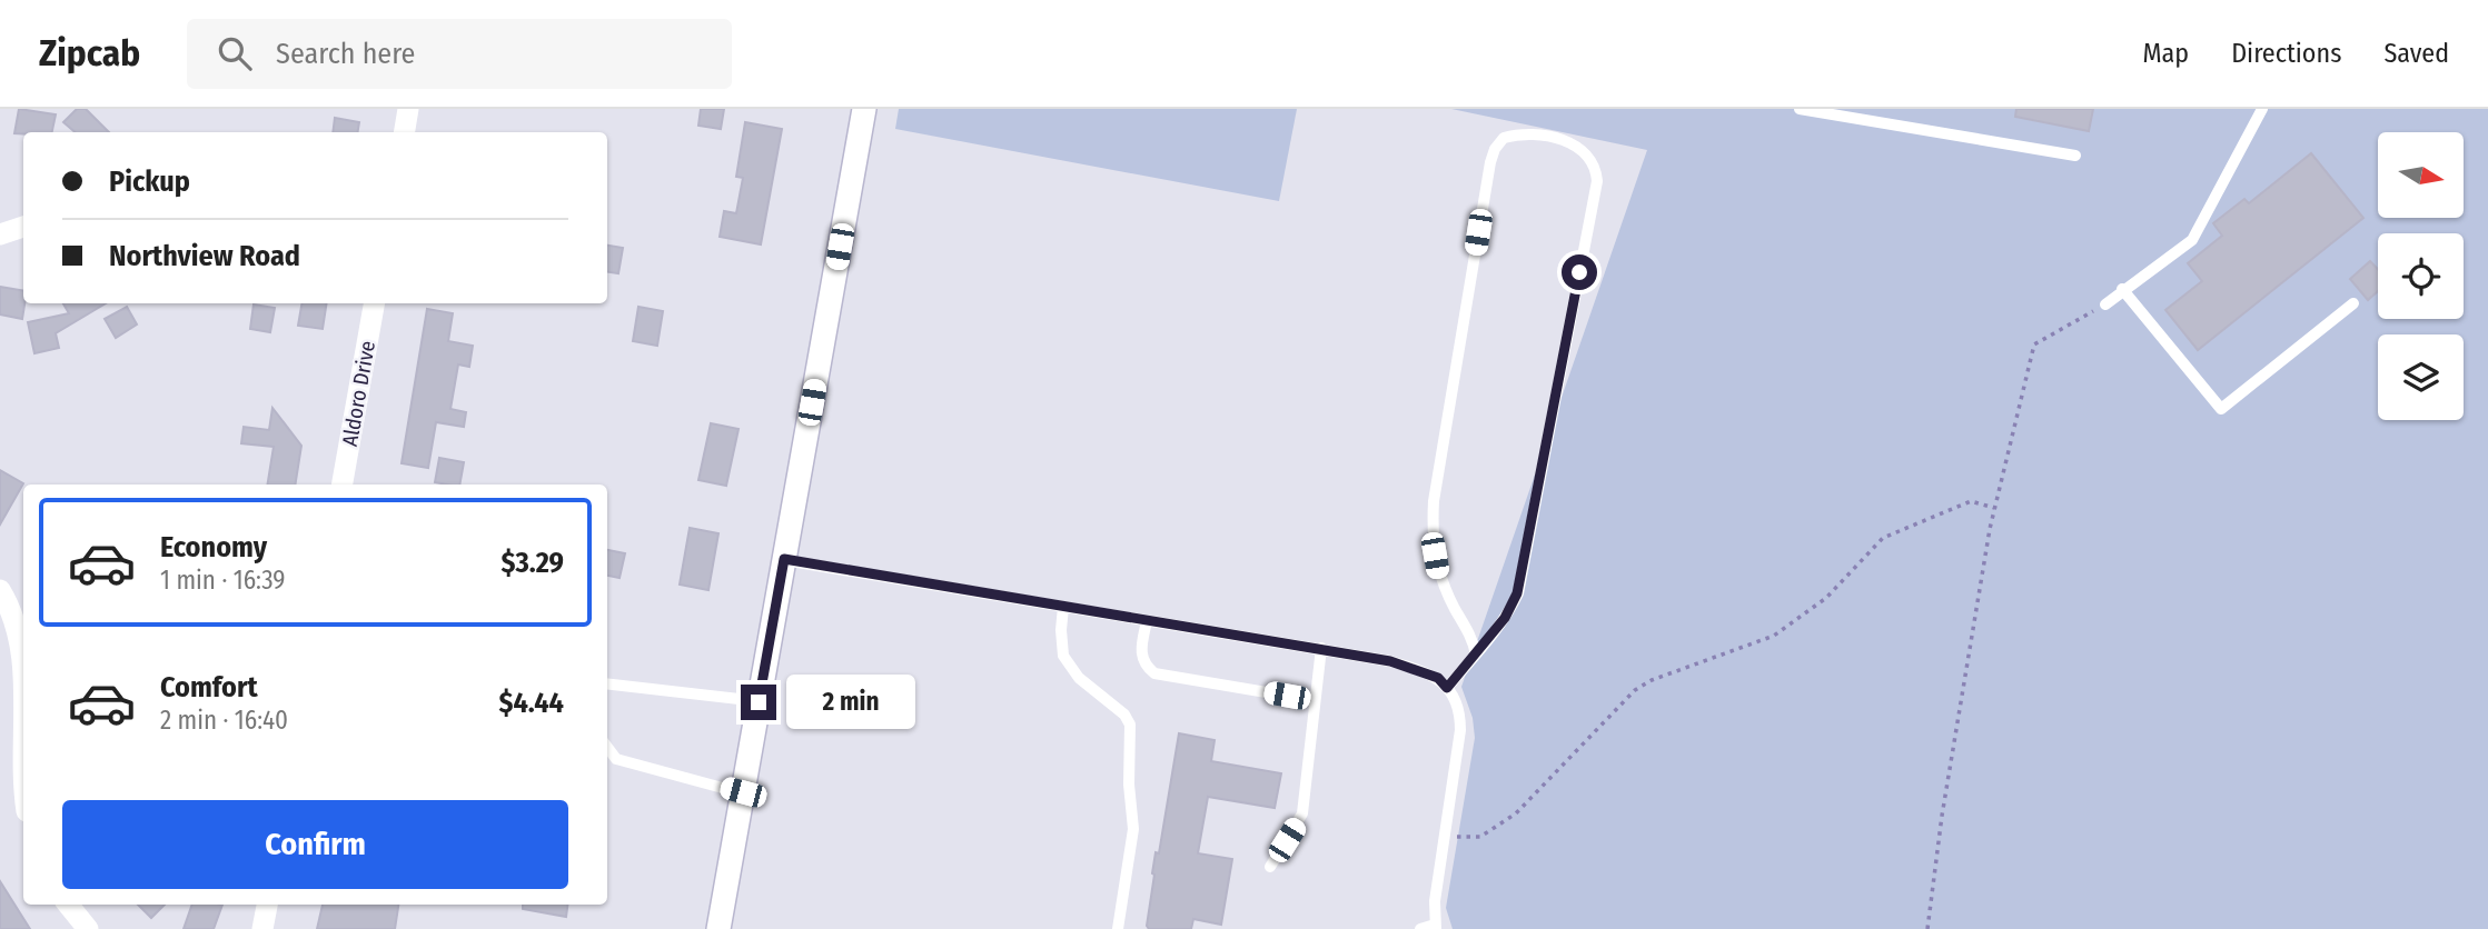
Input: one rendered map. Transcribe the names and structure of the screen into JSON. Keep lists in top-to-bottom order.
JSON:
{
  "streets": {
    "street": ["Aldoro Drive"]
  },
  "north": "right",
  "page": {
    "header": "Zipcab",
    "search": "Search here",
    "nav": ["Map", "Directions", "Saved"],
    "banner": ["Pickup", "Northview Road"],
    "list": [
      {
        "name": "Economy",
        "note": "1 min · 16:39",
        "value": "$3.29"
      },
      {
        "name": "Comfort",
        "note": "2 min · 16:40",
        "value": "$4.44"
      }
    ],
    "bubble": "2 min",
    "buttons": "Confirm"
  }
}
